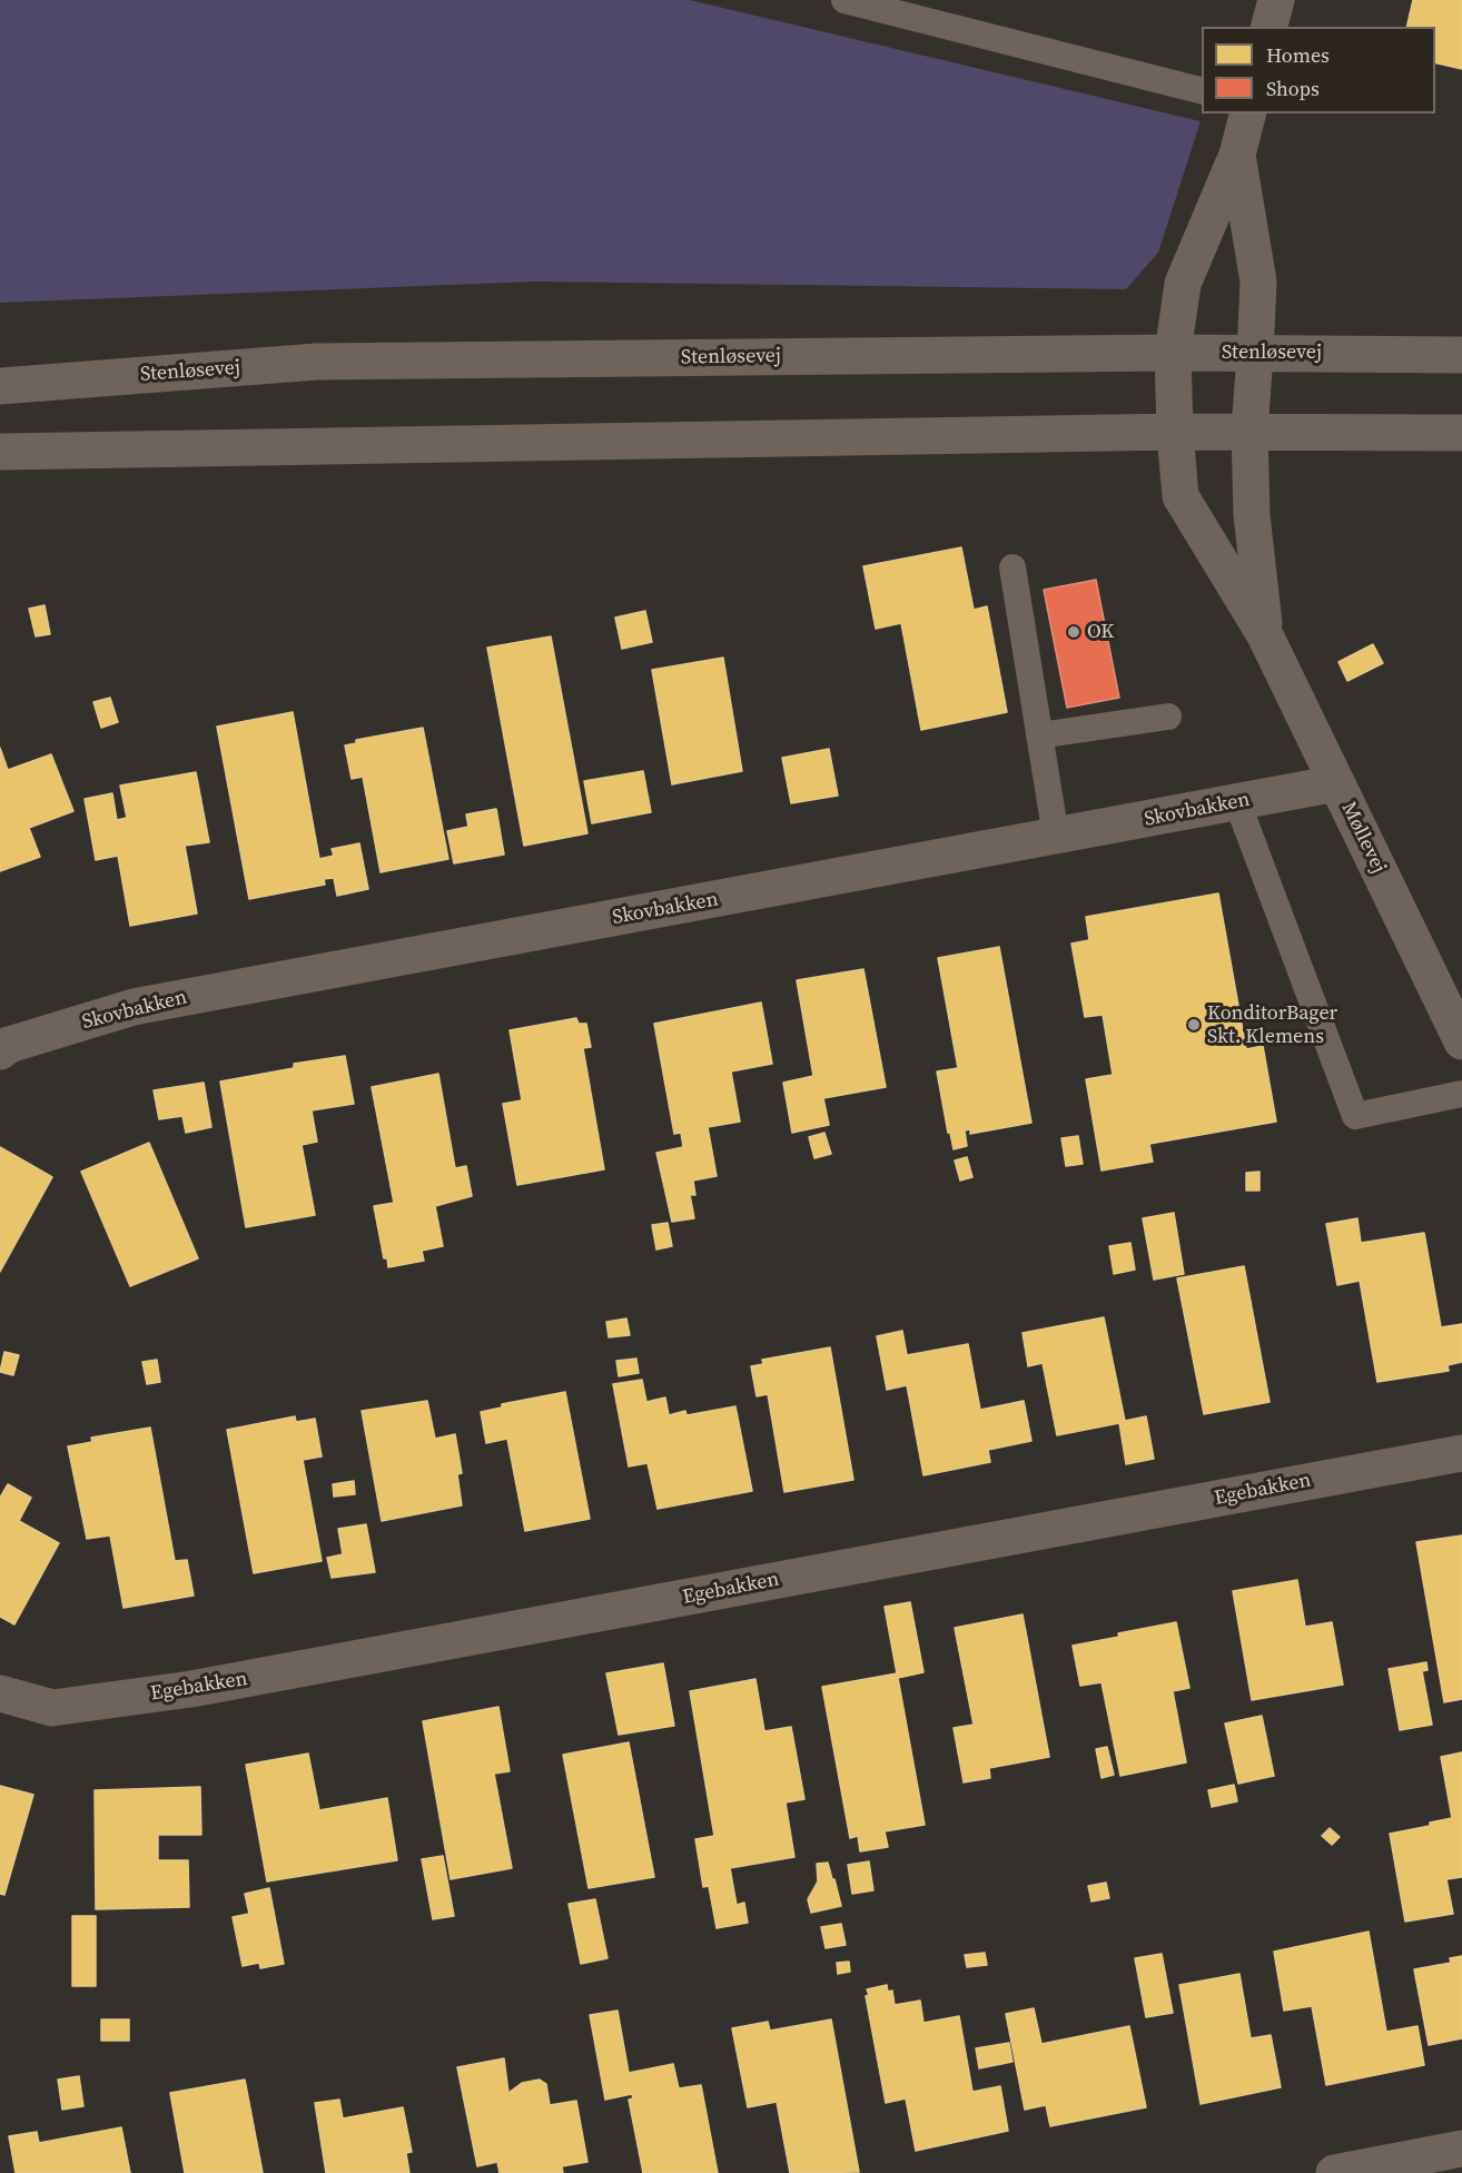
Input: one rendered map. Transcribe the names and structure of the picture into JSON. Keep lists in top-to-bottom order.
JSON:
{
  "streets": {
    "street": [
      "Stenløsevej",
      "Skovbakken",
      "Møllevej",
      "Egebakken"
    ]
  },
  "crossings": [
    ["Stenløsevej", "Møllevej"],
    ["Skovbakken", "Møllevej"]
  ],
  "places": ["OK", "KonditorBager Skt. Klemens"],
  "legend": ["Homes", "Shops"]
}
